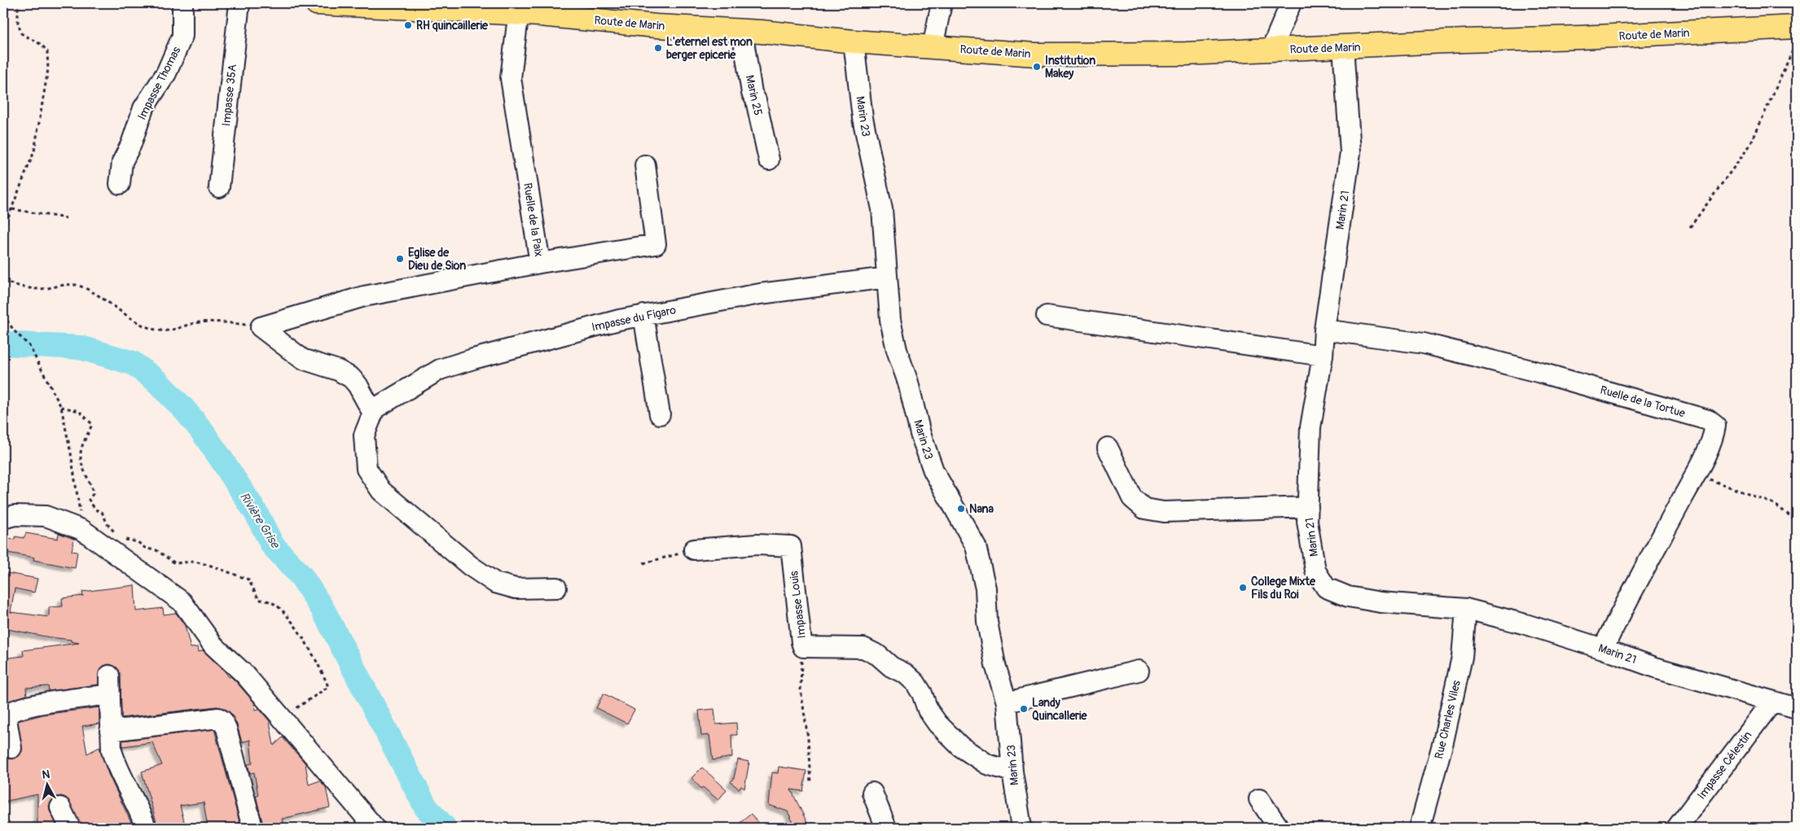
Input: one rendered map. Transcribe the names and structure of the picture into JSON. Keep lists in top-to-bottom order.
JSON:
{
  "streets": {
    "main road": ["Route de Marin"],
    "street": [
      "Impasse Thomas",
      "Impasse 35A",
      "Marin 25",
      "Marin 23",
      "Marin 21",
      "Ruelle de la Paix",
      "Impasse du Figaro",
      "Ruelle de la Tortue",
      "Impasse Louis",
      "Rue Charles Viles",
      "Impasse Célestin"
    ]
  },
  "crossings": [
    ["Route de Marin", "Marin 25"],
    ["Route de Marin", "Marin 23"],
    ["Route de Marin", "Marin 21"],
    ["Route de Marin", "Ruelle de la Paix"],
    ["Marin 23", "Impasse du Figaro"],
    ["Marin 23", "Impasse Louis"],
    ["Marin 21", "Ruelle de la Tortue"],
    ["Marin 21", "Rue Charles Viles"],
    ["Marin 21", "Impasse Célestin"]
  ],
  "water": ["Rivière Grise"],
  "places": [
    "RH quincaillerie",
    "L'eternel est mon berger epicerie",
    "Institution Makey",
    "Eglise de Dieu de Sion",
    "Nana",
    "College Mixte Fils du Roi",
    "Landy Quincallerie"
  ],
  "north": "top"
}
